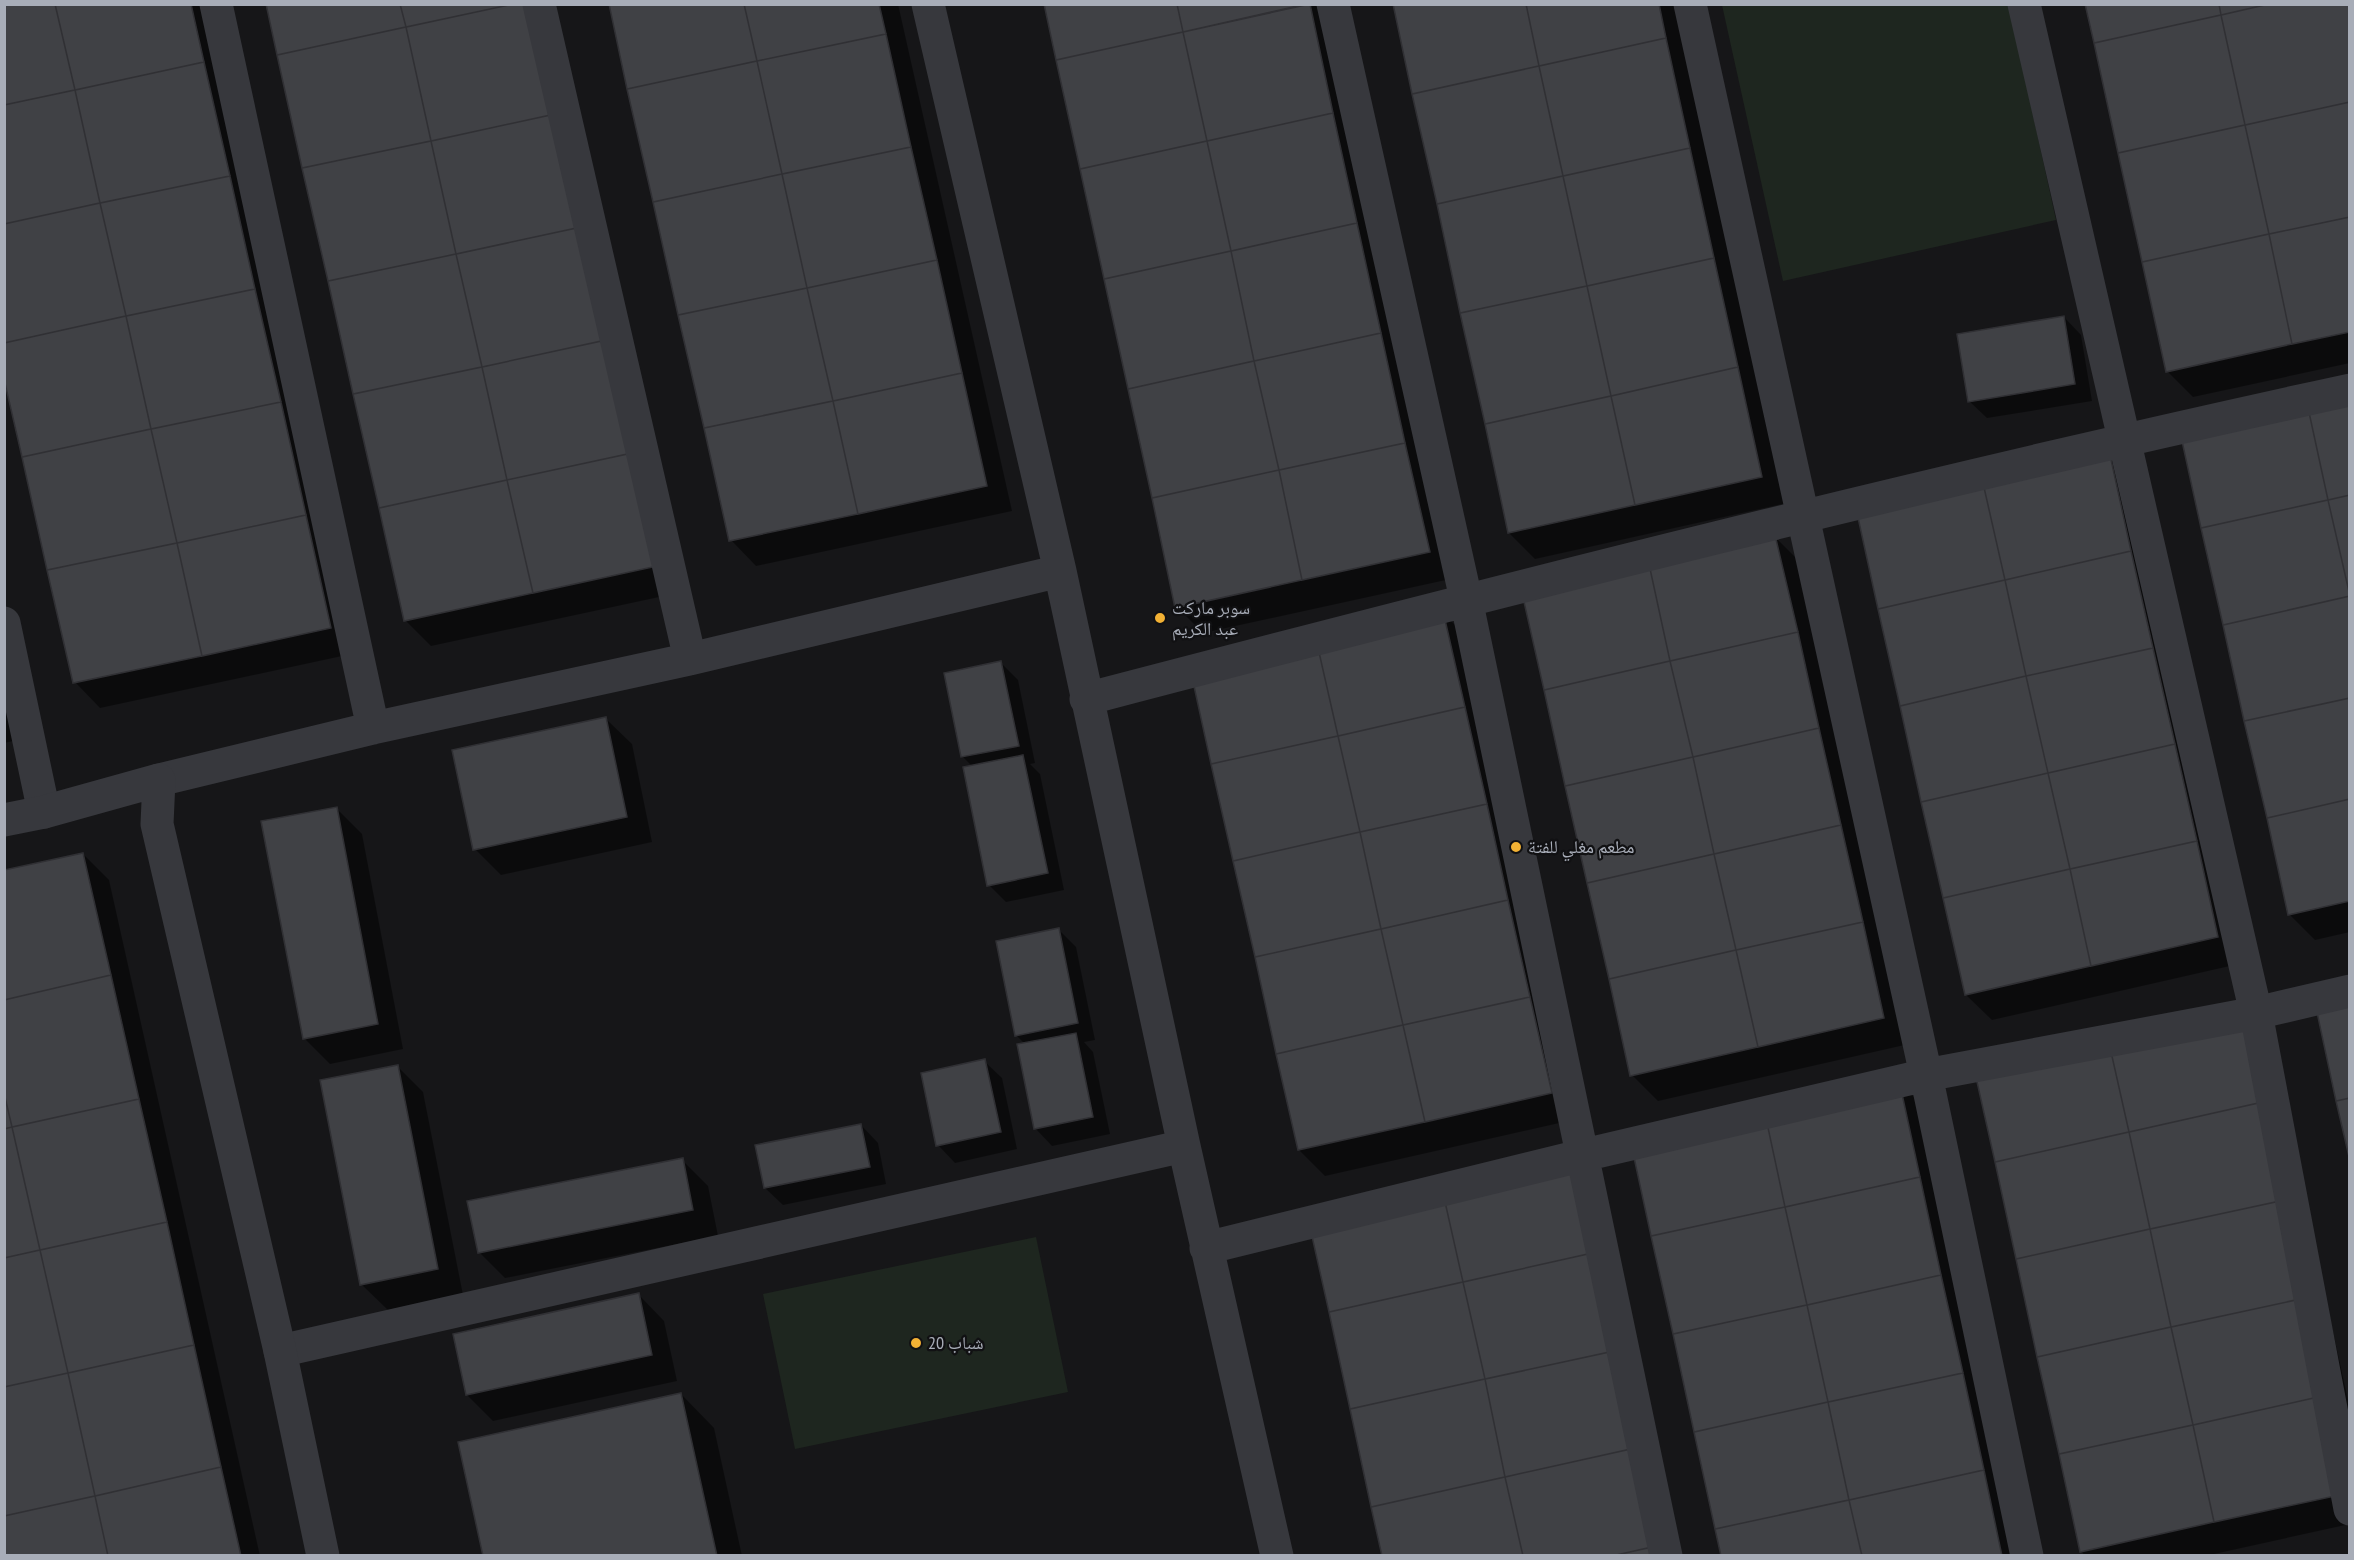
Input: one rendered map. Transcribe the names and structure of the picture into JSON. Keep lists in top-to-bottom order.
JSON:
{
  "places": ["سوبر ماركت عبد الكريم", "مطعم مغلي للفتة", "شباب 20"]
}
